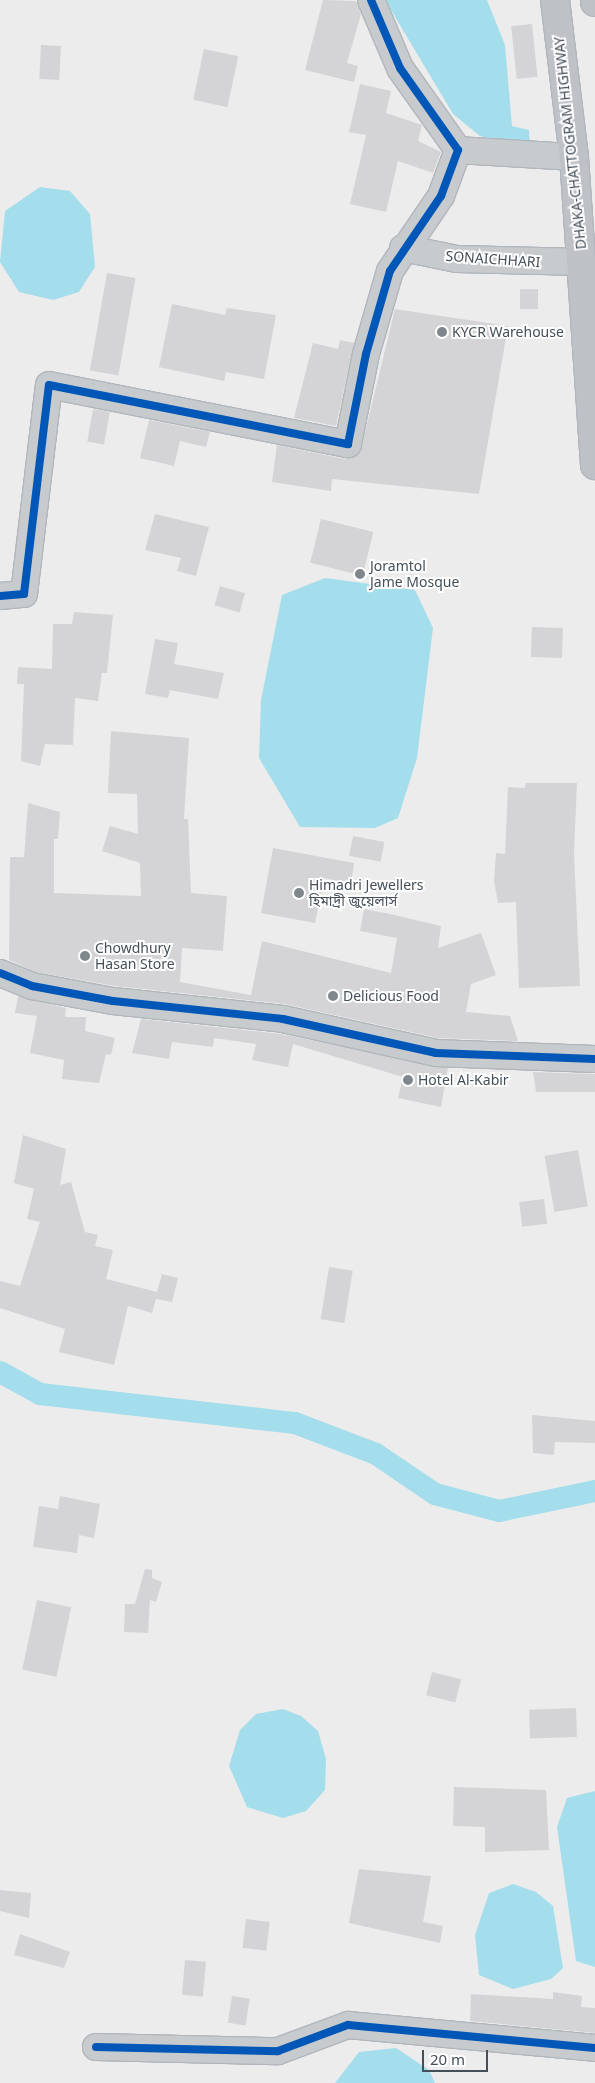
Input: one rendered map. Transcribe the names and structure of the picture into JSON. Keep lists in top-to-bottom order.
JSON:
{
  "streets": {
    "highway": ["DHAKA-CHATTOGRAM HIGHWAY"],
    "street": ["SONAICHHARI"]
  },
  "crossings": [
    ["DHAKA-CHATTOGRAM HIGHWAY", "SONAICHHARI"]
  ],
  "places": [
    "KYCR Warehouse",
    "Joramtol Jame Mosque",
    "Himadri Jewellers হিমাদ্রী জুয়েলার্স",
    "Chowdhury Hasan Store",
    "Delicious Food",
    "Hotel Al-Kabir"
  ],
  "scale_bar": "20 m"
}
